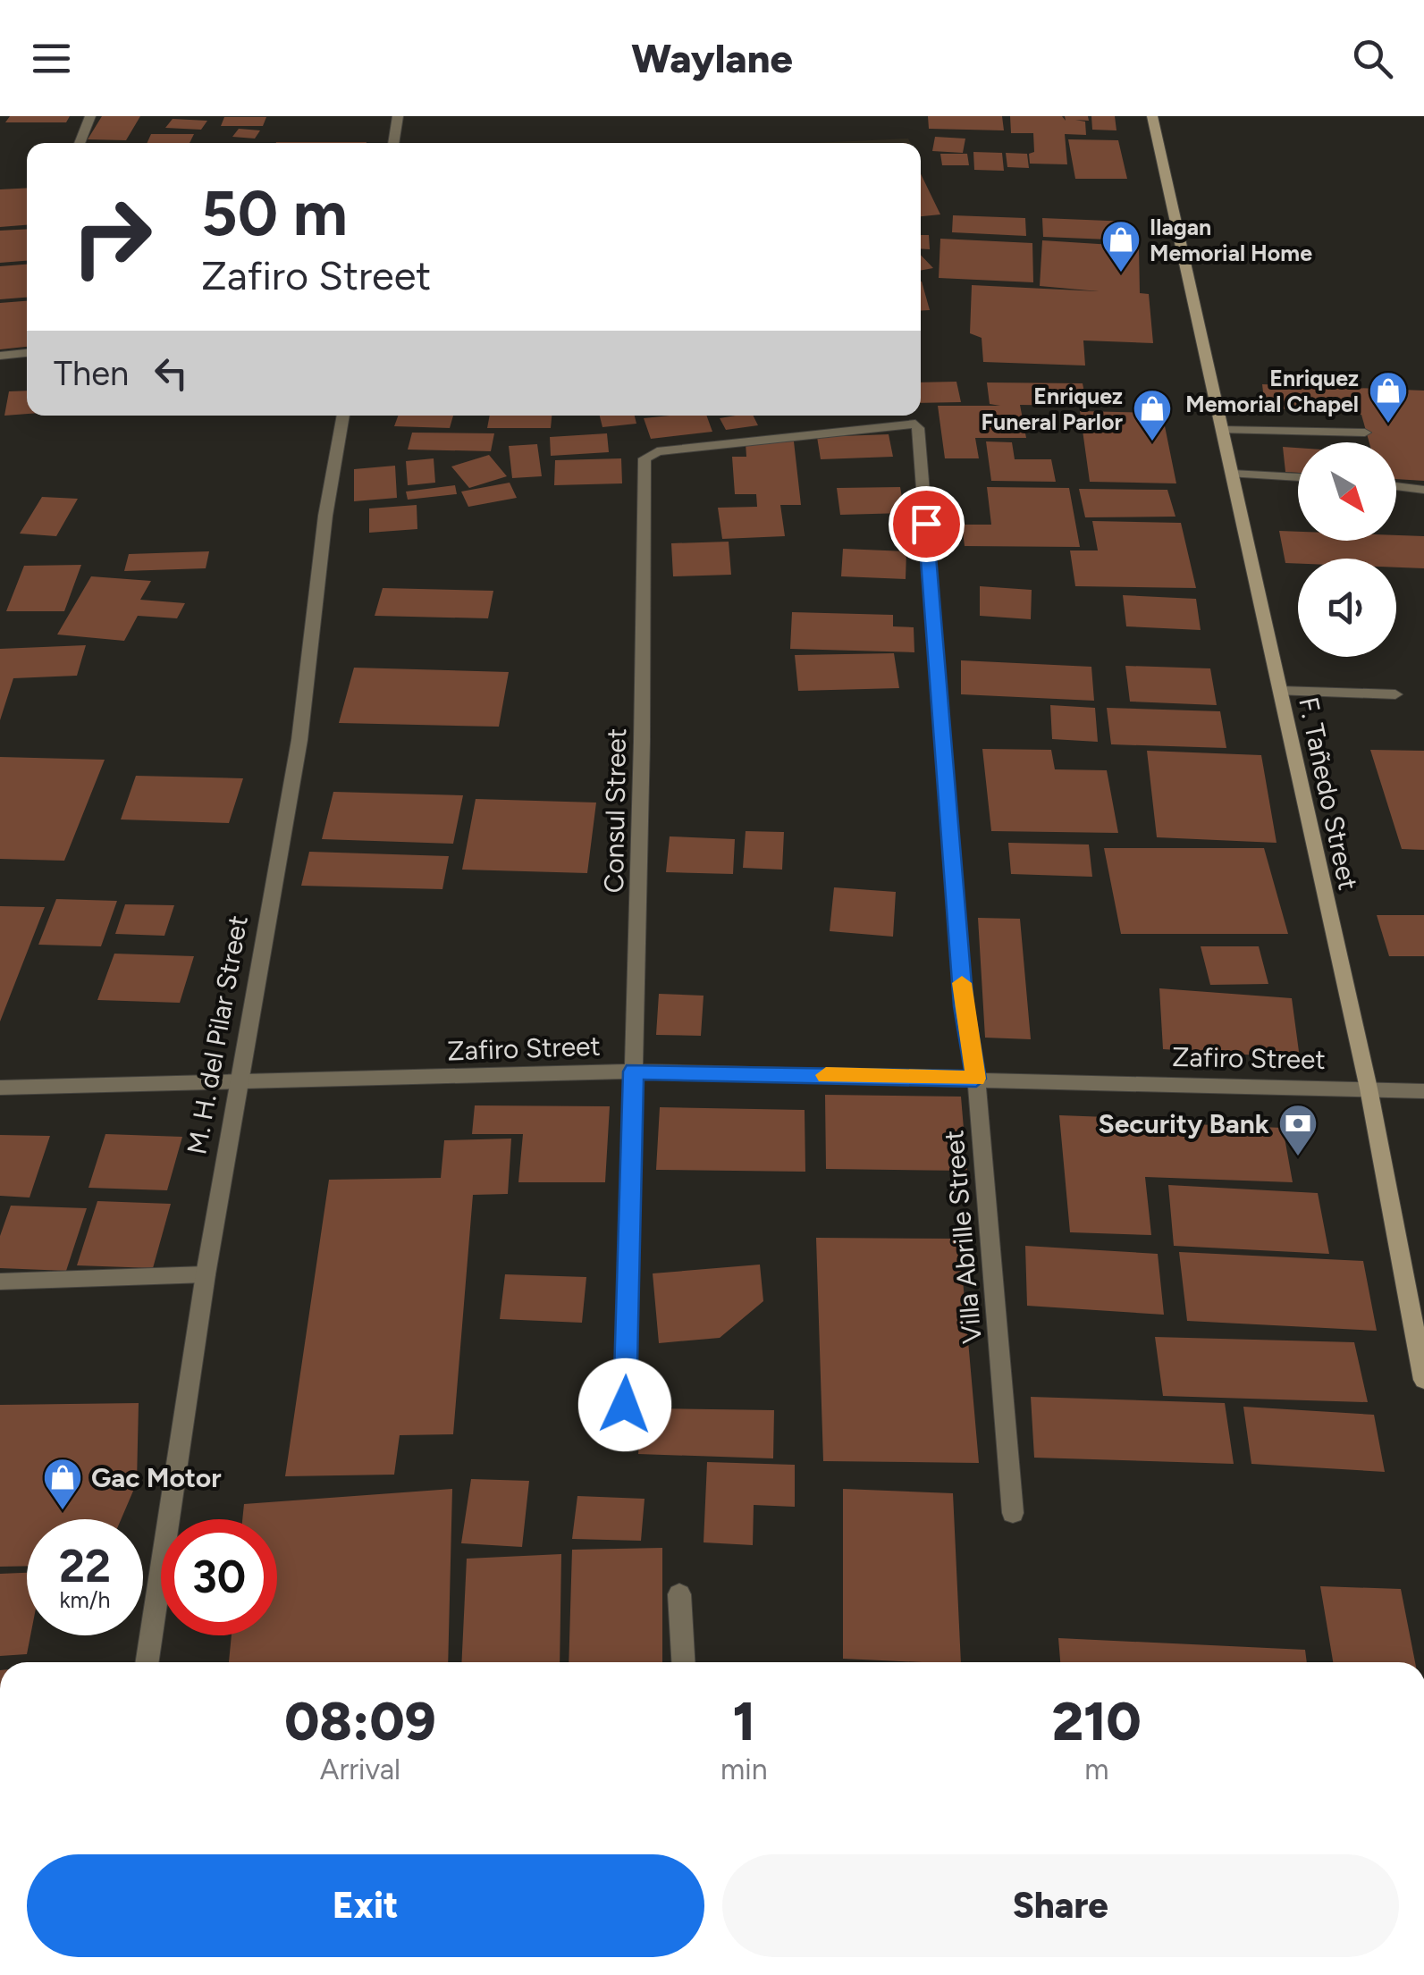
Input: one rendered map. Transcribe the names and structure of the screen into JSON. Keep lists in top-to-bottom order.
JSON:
{
  "streets": {
    "main road": ["F. Tañedo Street"],
    "street": [
      "Consul Street",
      "M. H. del Pilar Street",
      "Zafiro Street",
      "Villa Abrille Street"
    ]
  },
  "crossings": [
    ["F. Tañedo Street", "Zafiro Street"],
    ["Consul Street", "Zafiro Street"],
    ["Consul Street", "Villa Abrille Street"],
    ["M. H. del Pilar Street", "Zafiro Street"],
    ["Zafiro Street", "Villa Abrille Street"]
  ],
  "places": {
    "shop": [
      "Ilagan Memorial Home",
      "Enriquez Memorial Chapel",
      "Enriquez Funeral Parlor",
      "Gac Motor"
    ],
    "bank": ["Security Bank"]
  },
  "north": "bottom right",
  "page": {
    "header": "Waylane",
    "turn": ["50 m", "Zafiro Street"],
    "then": "Then",
    "speed": "22 km/h",
    "limit": "30",
    "eta": [
      "08:09",
      "Arrival",
      "1",
      "min",
      "210",
      "m"
    ],
    "buttons": ["Exit", "Share"]
  }
}
